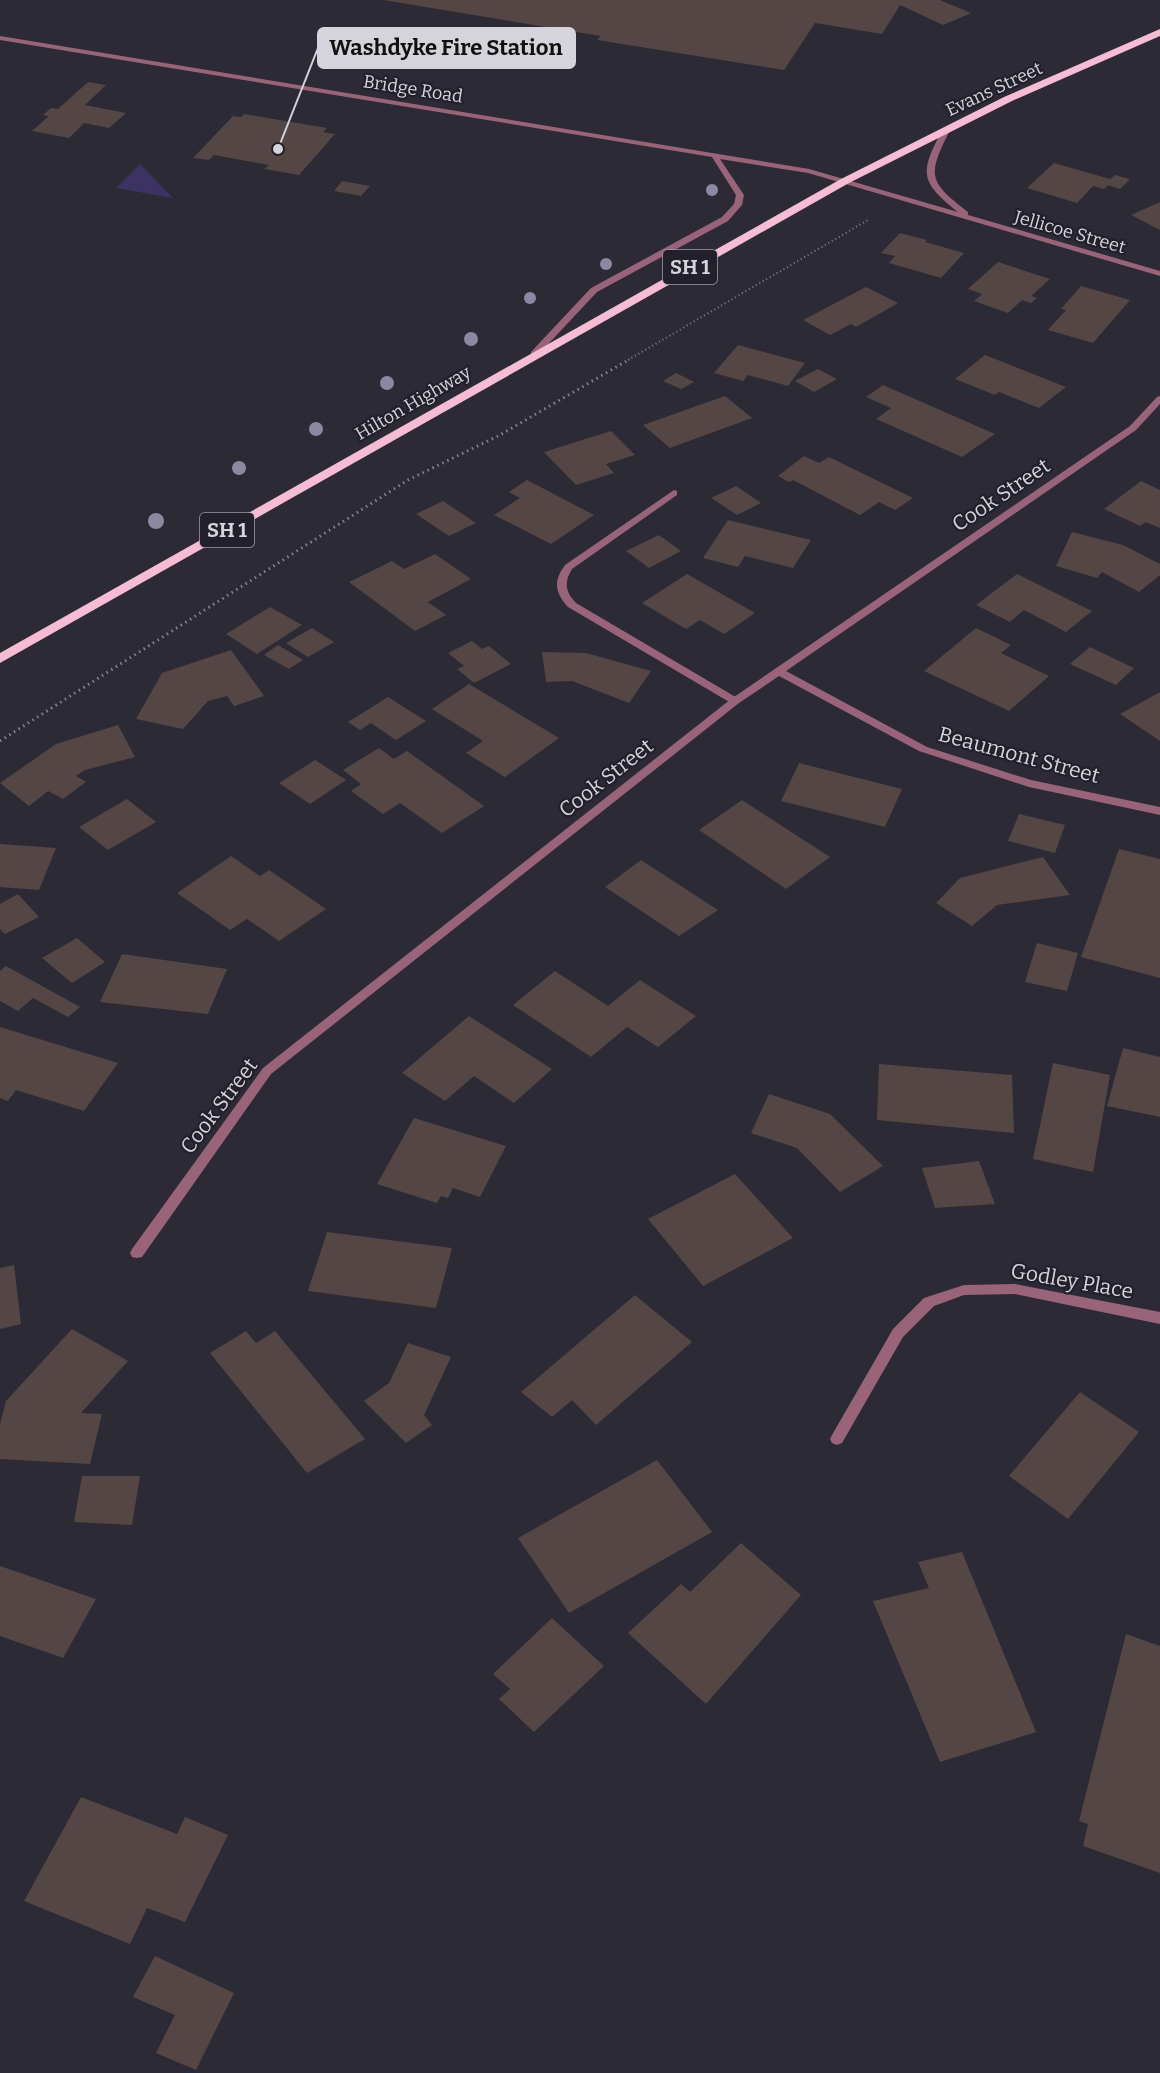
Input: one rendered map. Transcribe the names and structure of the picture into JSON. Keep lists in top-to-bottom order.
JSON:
{
  "streets": {
    "highway": ["Evans Street", "SH 1", "Hilton Highway"],
    "street": [
      "Bridge Road",
      "Jellicoe Street",
      "Cook Street",
      "Beaumont Street",
      "Godley Place"
    ]
  },
  "crossings": [
    ["Bridge Road", "Evans Street"],
    ["Bridge Road", "Jellicoe Street"],
    ["Bridge Road", "Hilton Highway"],
    ["Evans Street", "Jellicoe Street"],
    ["Evans Street", "Hilton Highway"],
    ["Jellicoe Street", "Hilton Highway"],
    ["Cook Street", "Beaumont Street"]
  ],
  "places": ["Washdyke Fire Station"]
}
